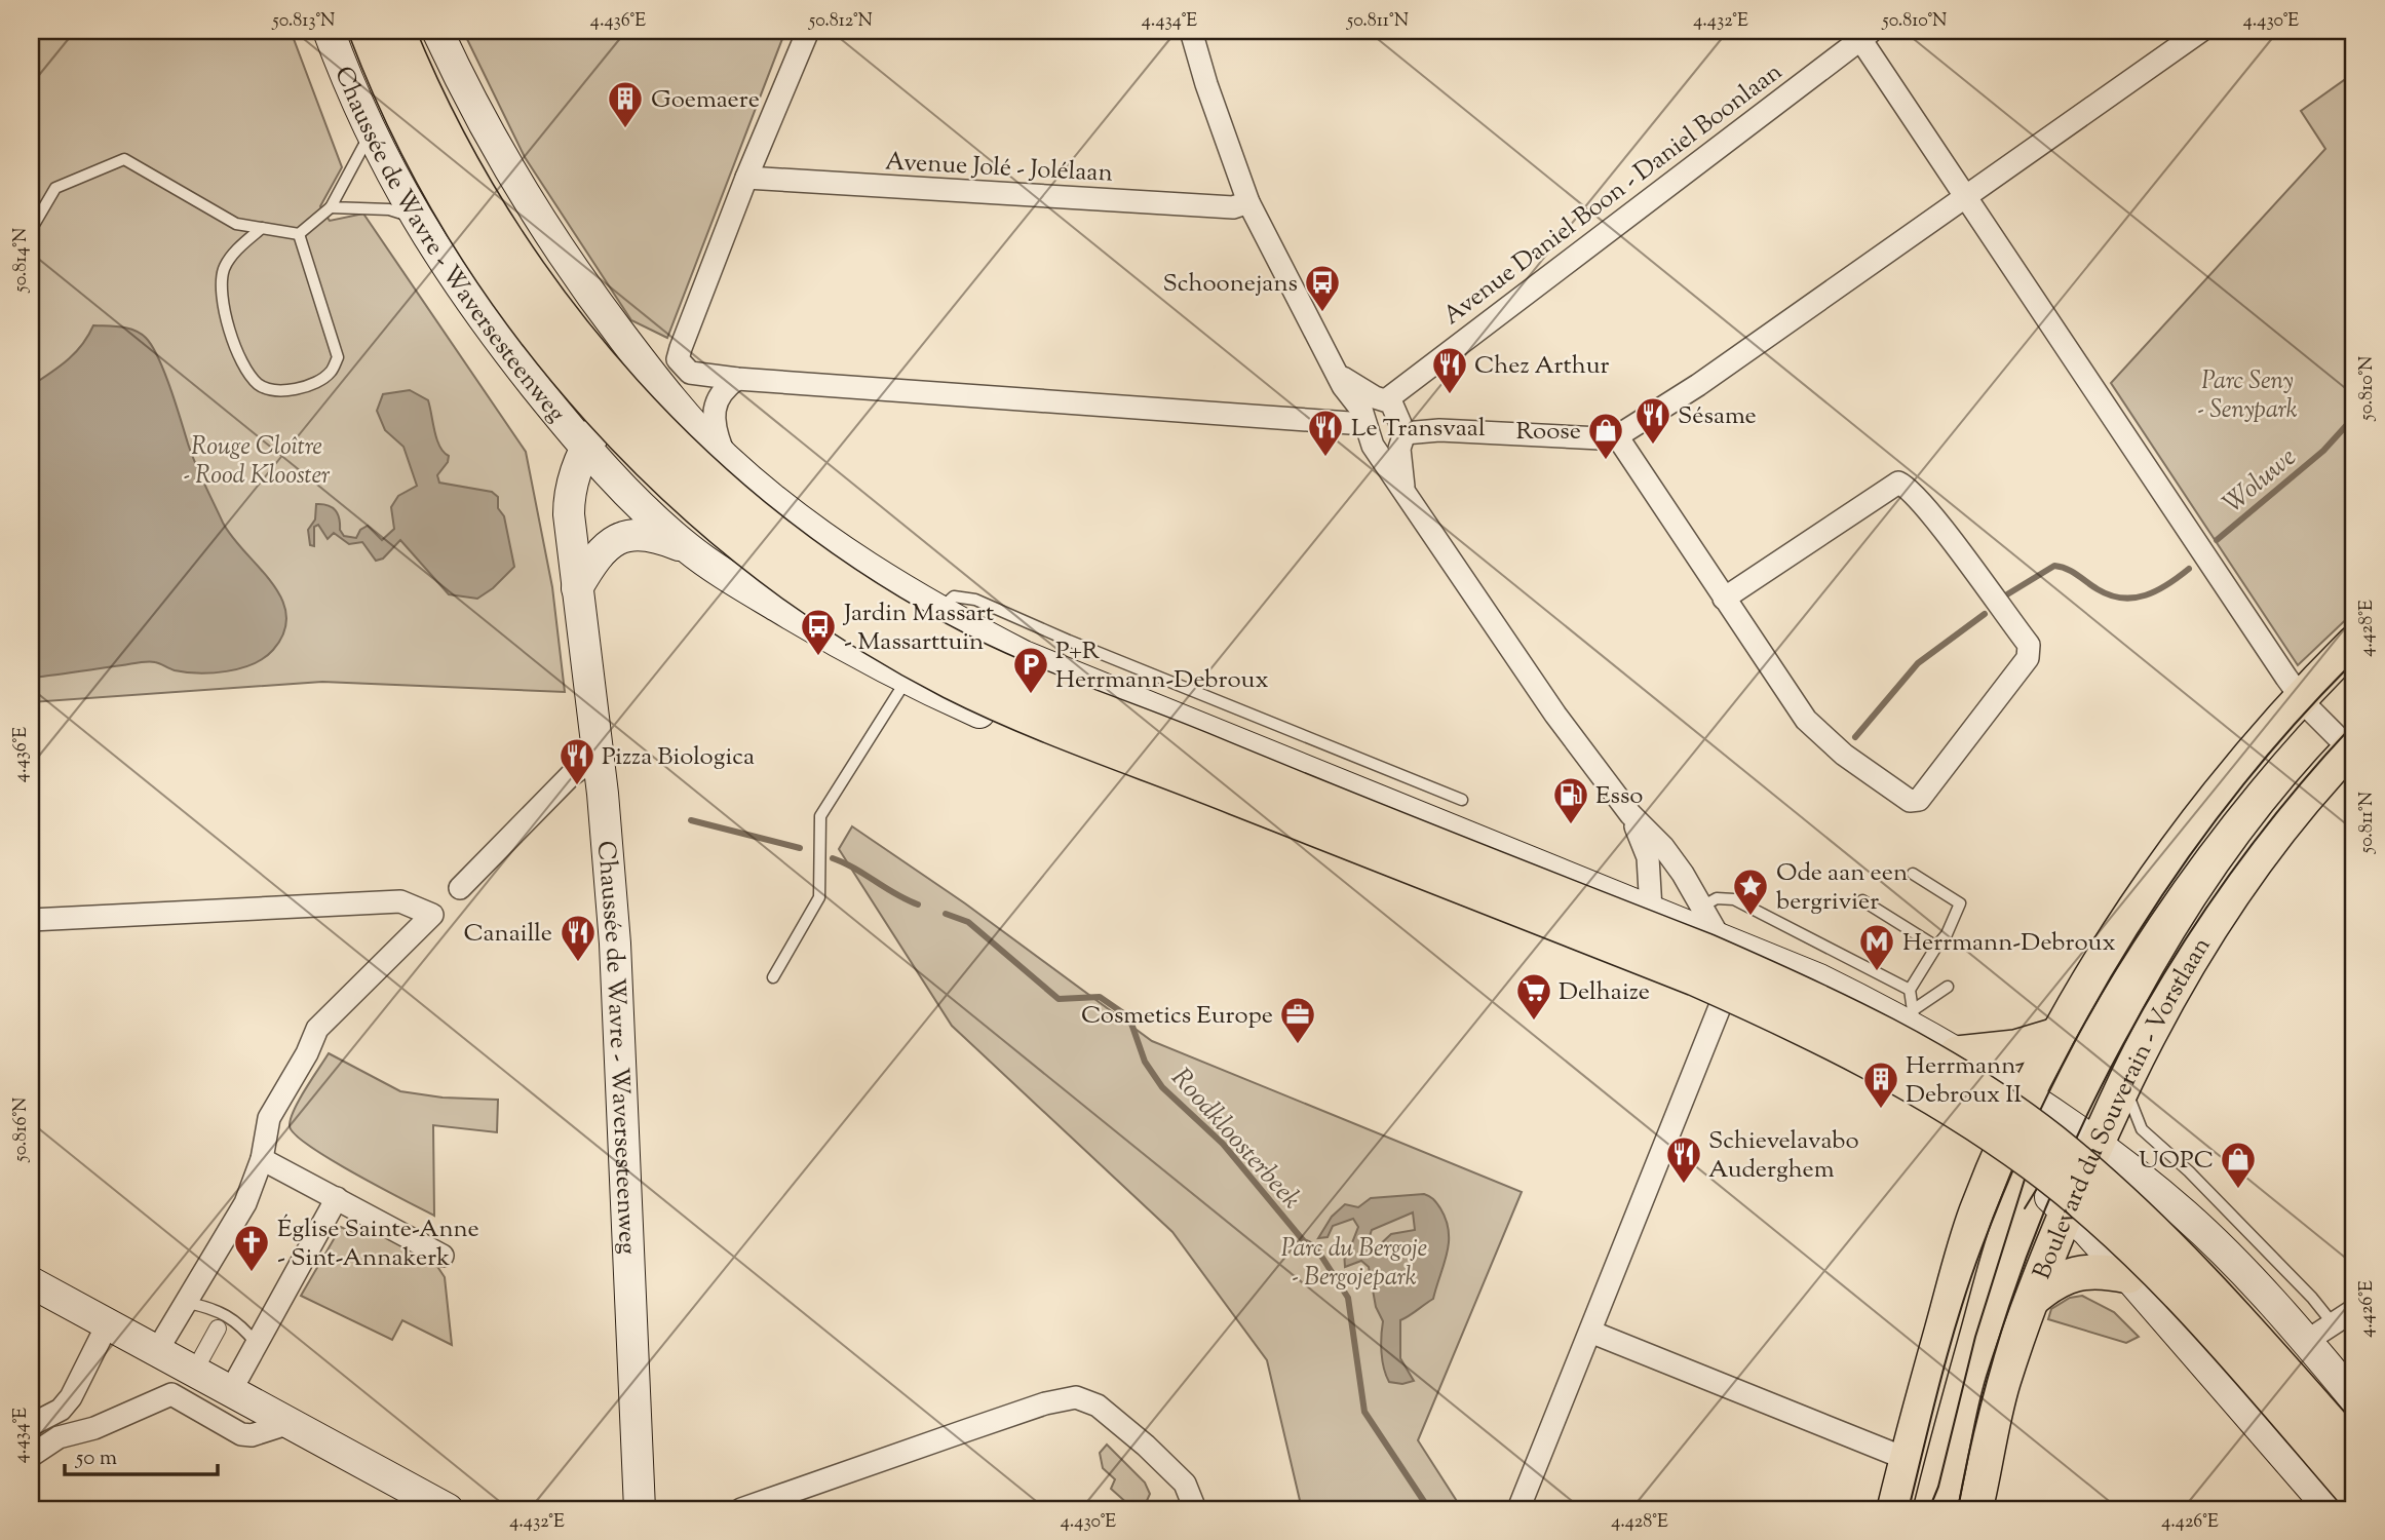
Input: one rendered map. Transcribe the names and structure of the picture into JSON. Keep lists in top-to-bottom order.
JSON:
{
  "streets": {
    "main road": ["Chaussée de Wavre - Waversesteenweg", "Boulevard du Souverain - Vorstlaan"],
    "street": ["Avenue Jolé - Jolélaan", "Avenue Daniel Boon - Daniel Boonlaan"]
  },
  "crossings": [
    ["Avenue Daniel Boon - Daniel Boonlaan", "Boulevard du Souverain - Vorstlaan"]
  ],
  "water": ["Woluwe", "Roodkloosterbeek"],
  "parks": ["Parc Seny - Senypark", "Rouge Cloître - Rood Klooster", "Parc du Bergoje - Bergojepark"],
  "places": {
    "building": ["Goemaere", "Herrmann Debroux II"],
    "bus stop": ["Schoonejans", "Jardin Massart - Massarttuin"],
    "restaurant": [
      "Chez Arthur",
      "Sésame",
      "Le Transvaal",
      "Pizza Biologica",
      "Canaille",
      "Schievelavabo Auderghem"
    ],
    "shop": ["Roose", "UOPC"],
    "parking": ["P+R Herrmann-Debroux"],
    "fuel station": ["Esso"],
    "place": ["Ode aan een bergrivier"],
    "metro station": ["Herrmann-Debroux"],
    "supermarket": ["Delhaize"],
    "office": ["Cosmetics Europe"],
    "church": ["Église Sainte-Anne - Sint-Annakerk"]
  },
  "scale_bar": "50 m",
  "coordinates": [
    "50.813°N",
    "4.436°E",
    "50.812°N",
    "4.434°E",
    "50.811°N",
    "4.432°E",
    "50.810°N",
    "4.430°E",
    "50.814°N",
    "4.428°E",
    "50.816°N",
    "4.426°E"
  ]
}
